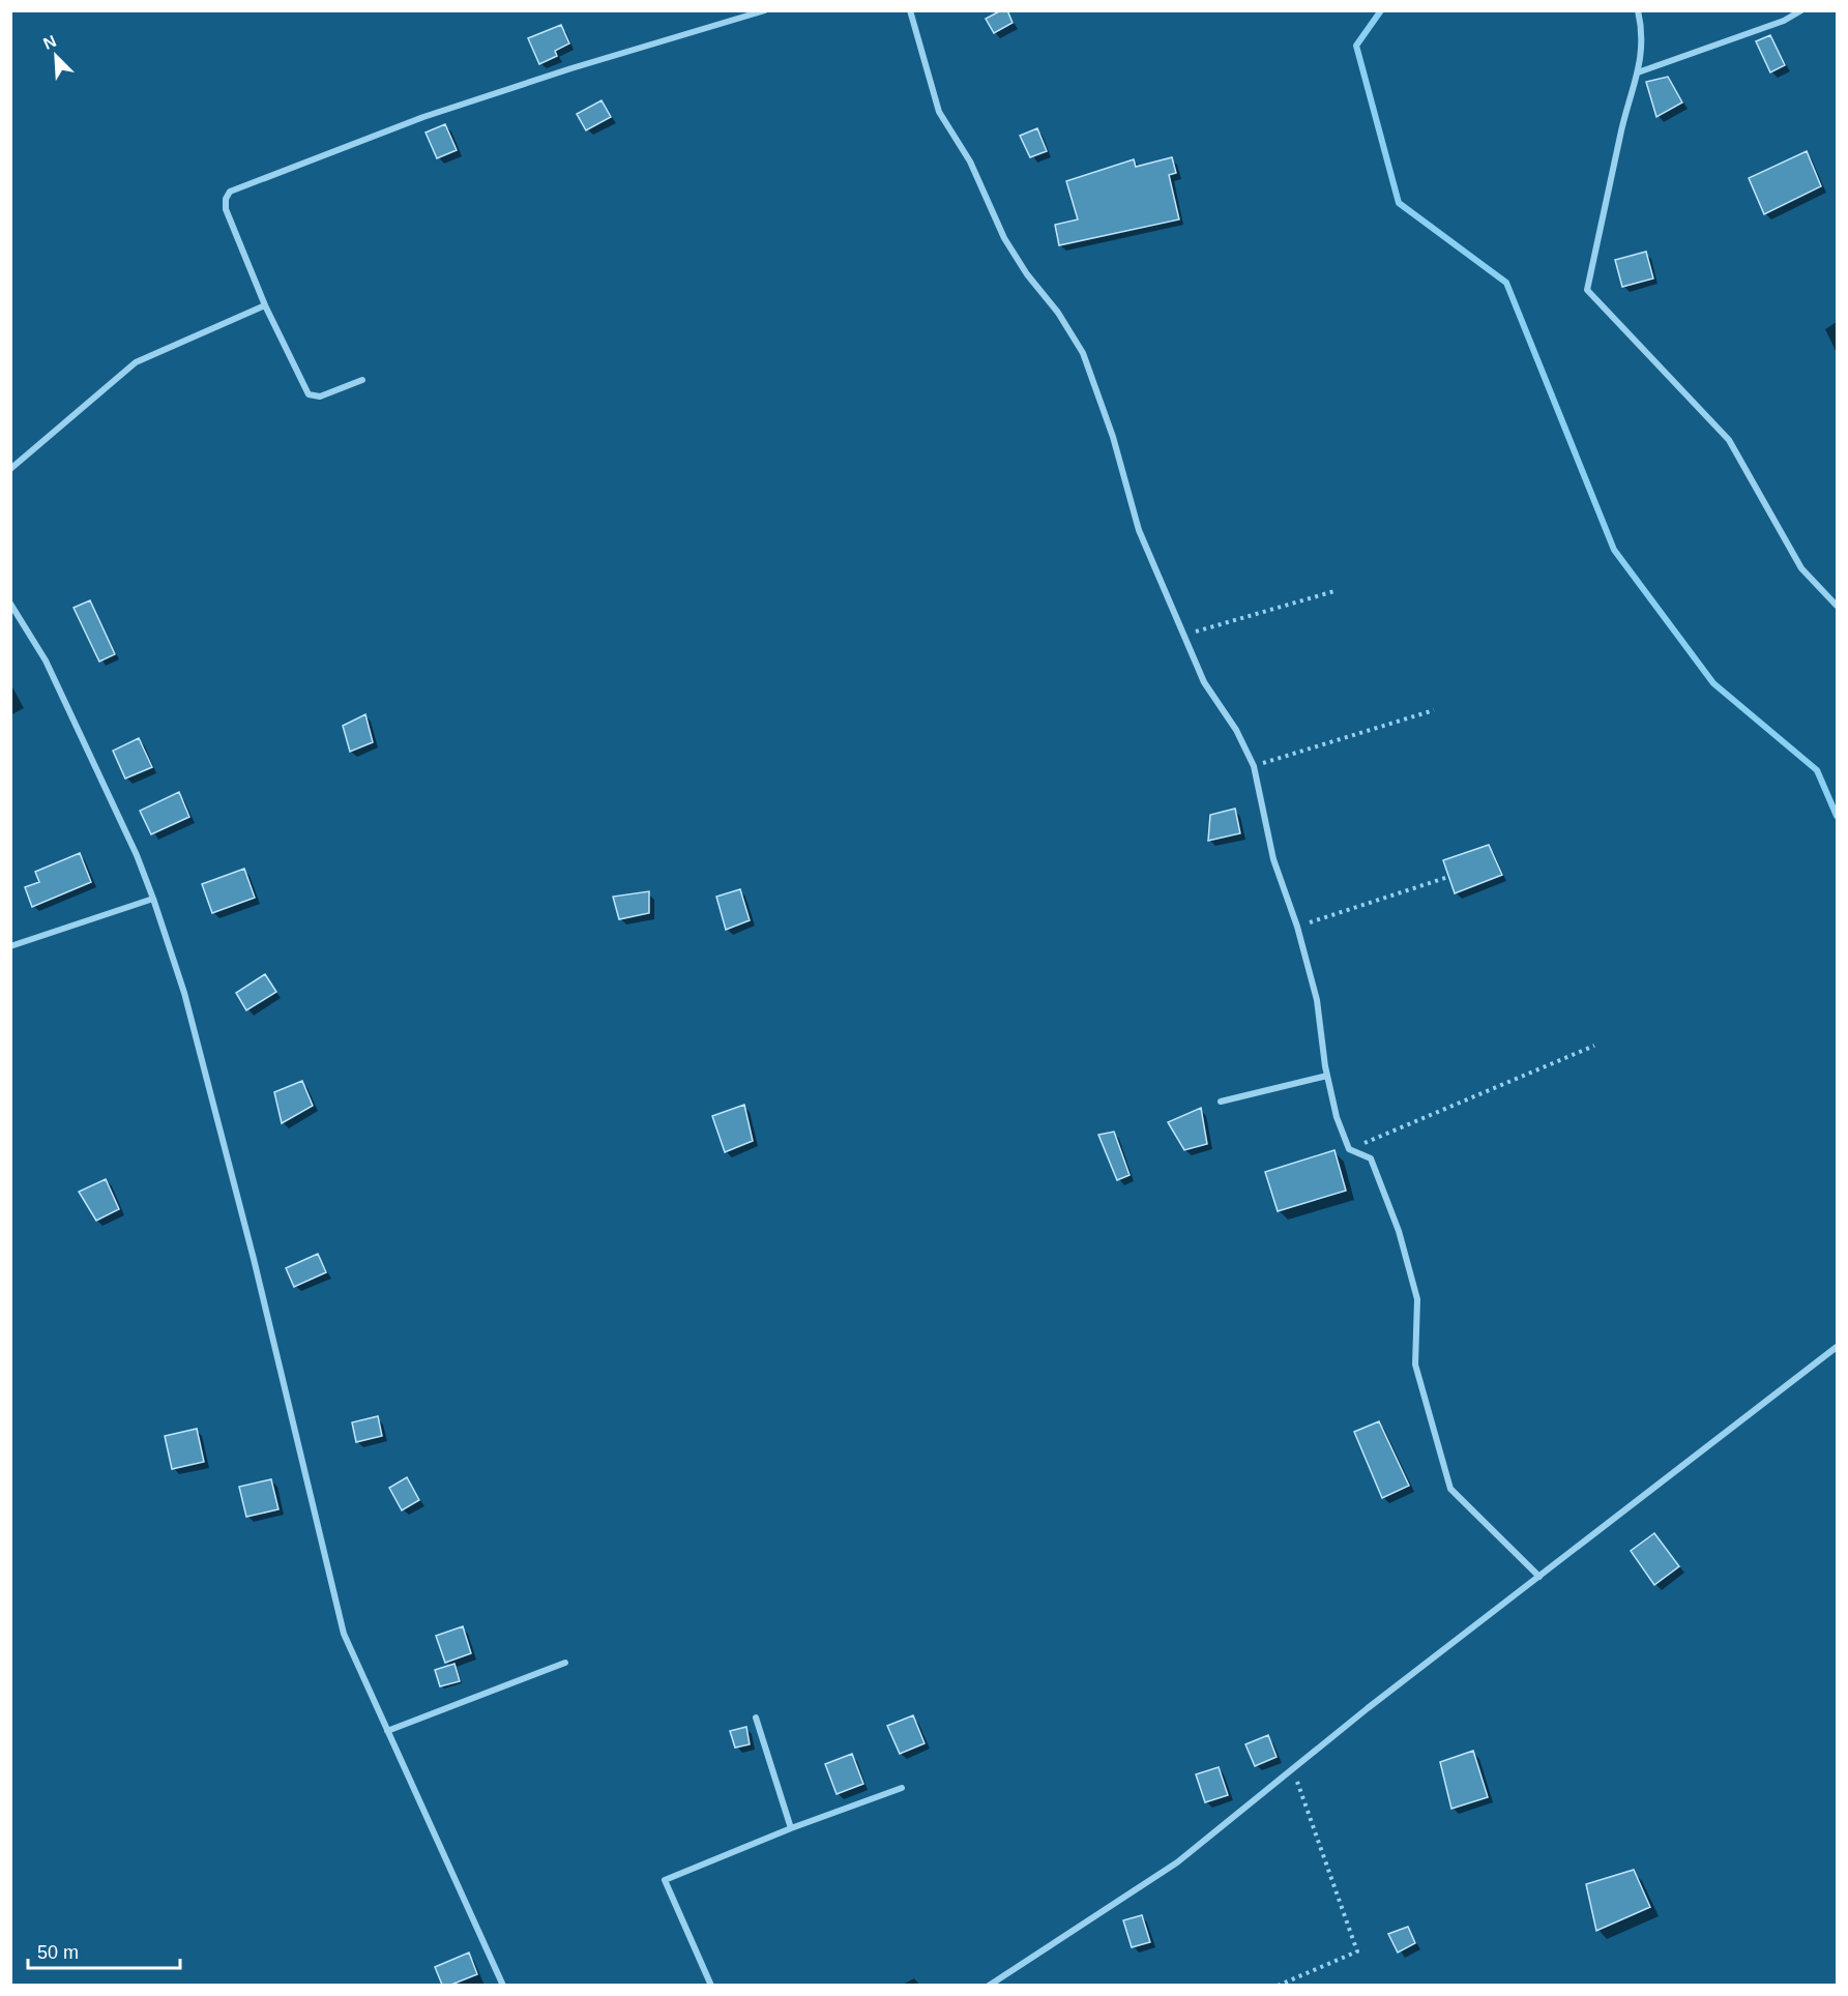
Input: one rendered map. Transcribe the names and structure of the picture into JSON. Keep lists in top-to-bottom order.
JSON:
{
  "scale_bar": "50 m",
  "north": "top left"
}
